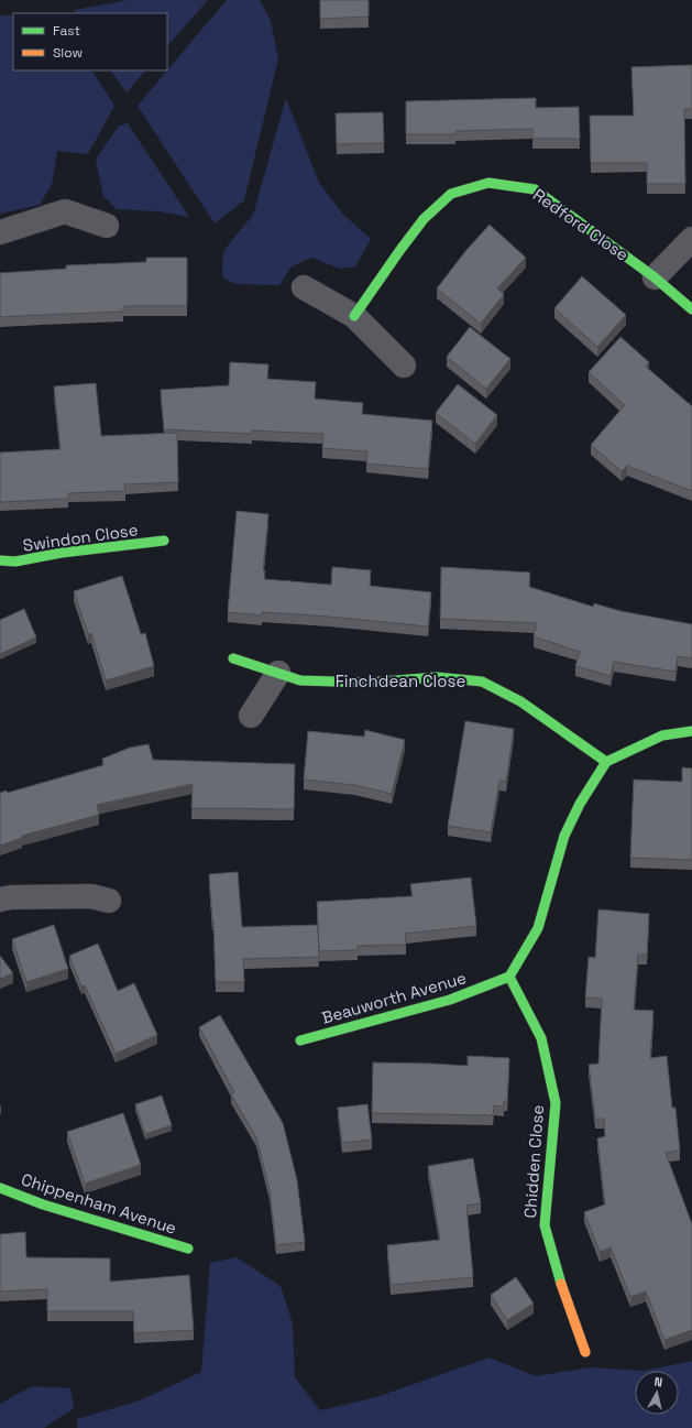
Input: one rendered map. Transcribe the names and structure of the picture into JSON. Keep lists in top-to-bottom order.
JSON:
{
  "streets": {
    "street": [
      "Redford Close",
      "Swindon Close",
      "Finchdean Close",
      "Beauworth Avenue",
      "Chidden Close",
      "Chippenham Avenue"
    ]
  },
  "crossings": [
    ["Beauworth Avenue", "Chidden Close"]
  ],
  "legend": ["Fast", "Slow"],
  "north": "top"
}
